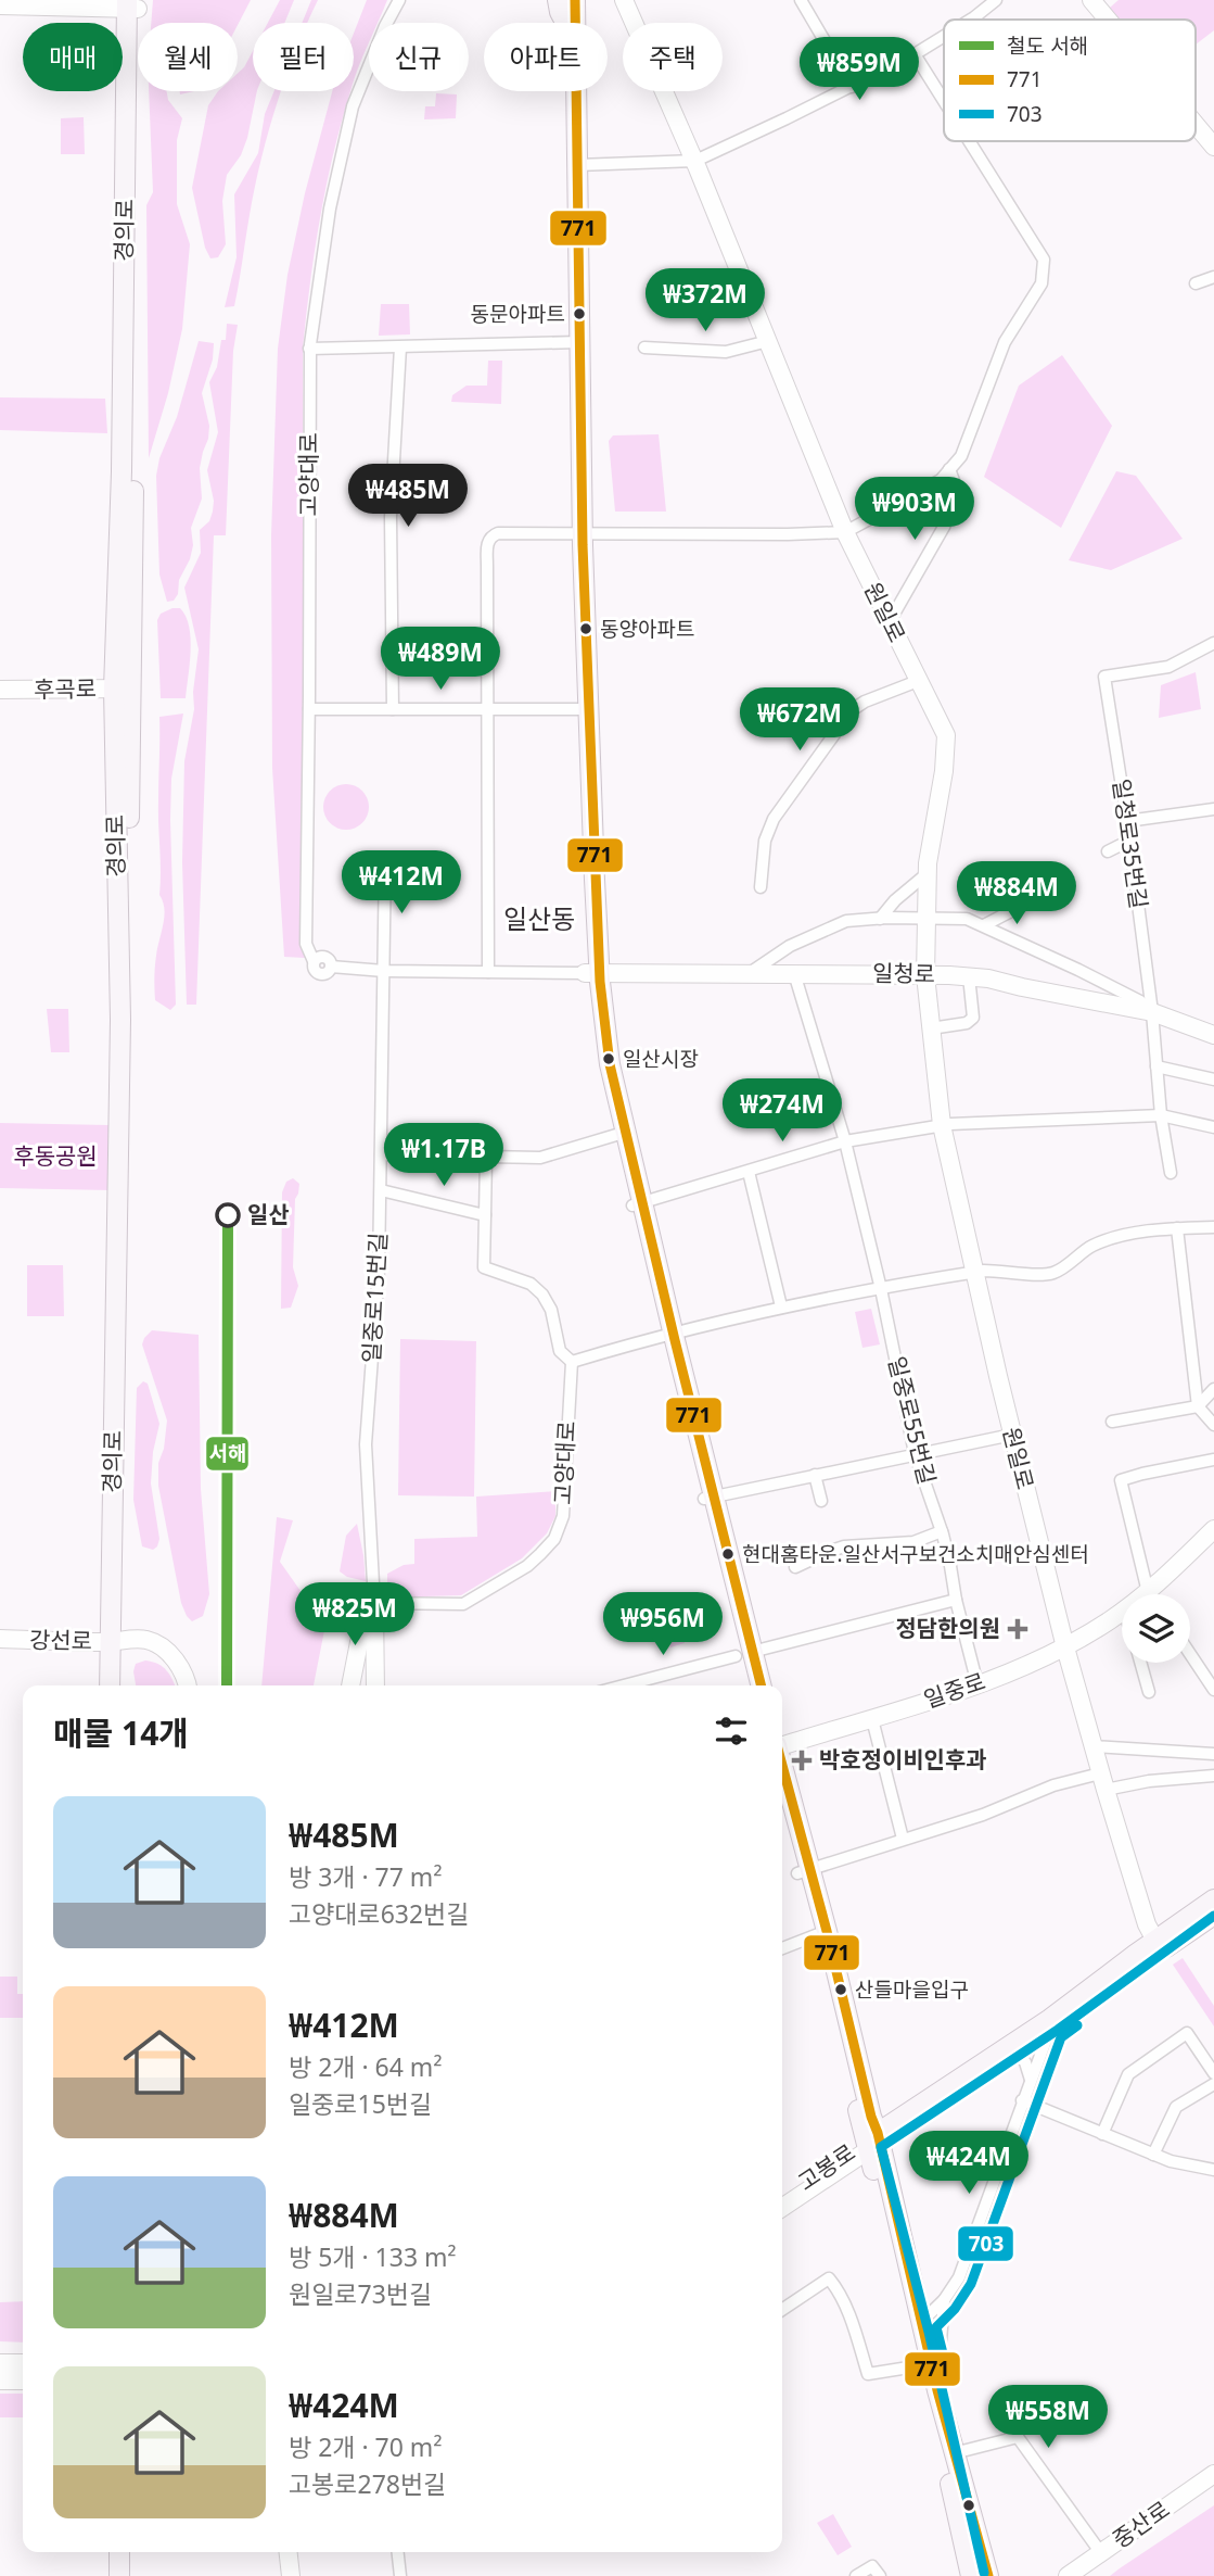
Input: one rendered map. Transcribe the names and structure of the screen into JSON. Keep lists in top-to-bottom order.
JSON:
{
  "streets": {
    "main road": ["경의로", "고봉로"],
    "street": [
      "고양대로",
      "원일로",
      "후곡로",
      "일청로35번길",
      "일청로",
      "일중로15번길",
      "일중로55번길",
      "강선로",
      "일중로",
      "중산로"
    ]
  },
  "crossings": [
    ["경의로", "후곡로"],
    ["경의로", "강선로"],
    ["고양대로", "일중로15번길"],
    ["원일로", "일청로"],
    ["원일로", "일중로"],
    ["원일로", "고봉로"],
    ["일청로35번길", "일청로"],
    ["일청로", "일중로55번길"],
    ["일중로55번길", "일중로"]
  ],
  "districts": ["일산동"],
  "parks": ["후동공원"],
  "places": {
    "other": [
      "동문아파트",
      "동양아파트",
      "일산시장",
      "일산",
      "현대홈타운.일산서구보건소치매안심센터",
      "산들마을입구"
    ],
    "health": ["정담한의원", "박호정이비인후과"]
  },
  "lines": ["transit line 771", "rail line 서해", "transit line 703"],
  "legend": ["철도 서해", "771", "703"],
  "page": {
    "chip": [
      "매매",
      "월세",
      "필터",
      "신규",
      "아파트",
      "주택"
    ],
    "price": [
      "₩859M",
      "₩372M",
      "₩485M",
      "₩903M",
      "₩489M",
      "₩672M",
      "₩412M",
      "₩884M",
      "₩274M",
      "₩1.17B",
      "₩825M",
      "₩956M",
      "₩424M",
      "₩558M"
    ],
    "heading": "매물 14개",
    "list": [
      {
        "name": "₩485M",
        "note": "방 3개 · 77 m² · 고양대로632번길"
      },
      {
        "name": "₩412M",
        "note": "방 2개 · 64 m² · 일중로15번길"
      },
      {
        "name": "₩884M",
        "note": "방 5개 · 133 m² · 원일로73번길"
      },
      {
        "name": "₩424M",
        "note": "방 2개 · 70 m² · 고봉로278번길"
      }
    ]
  }
}
